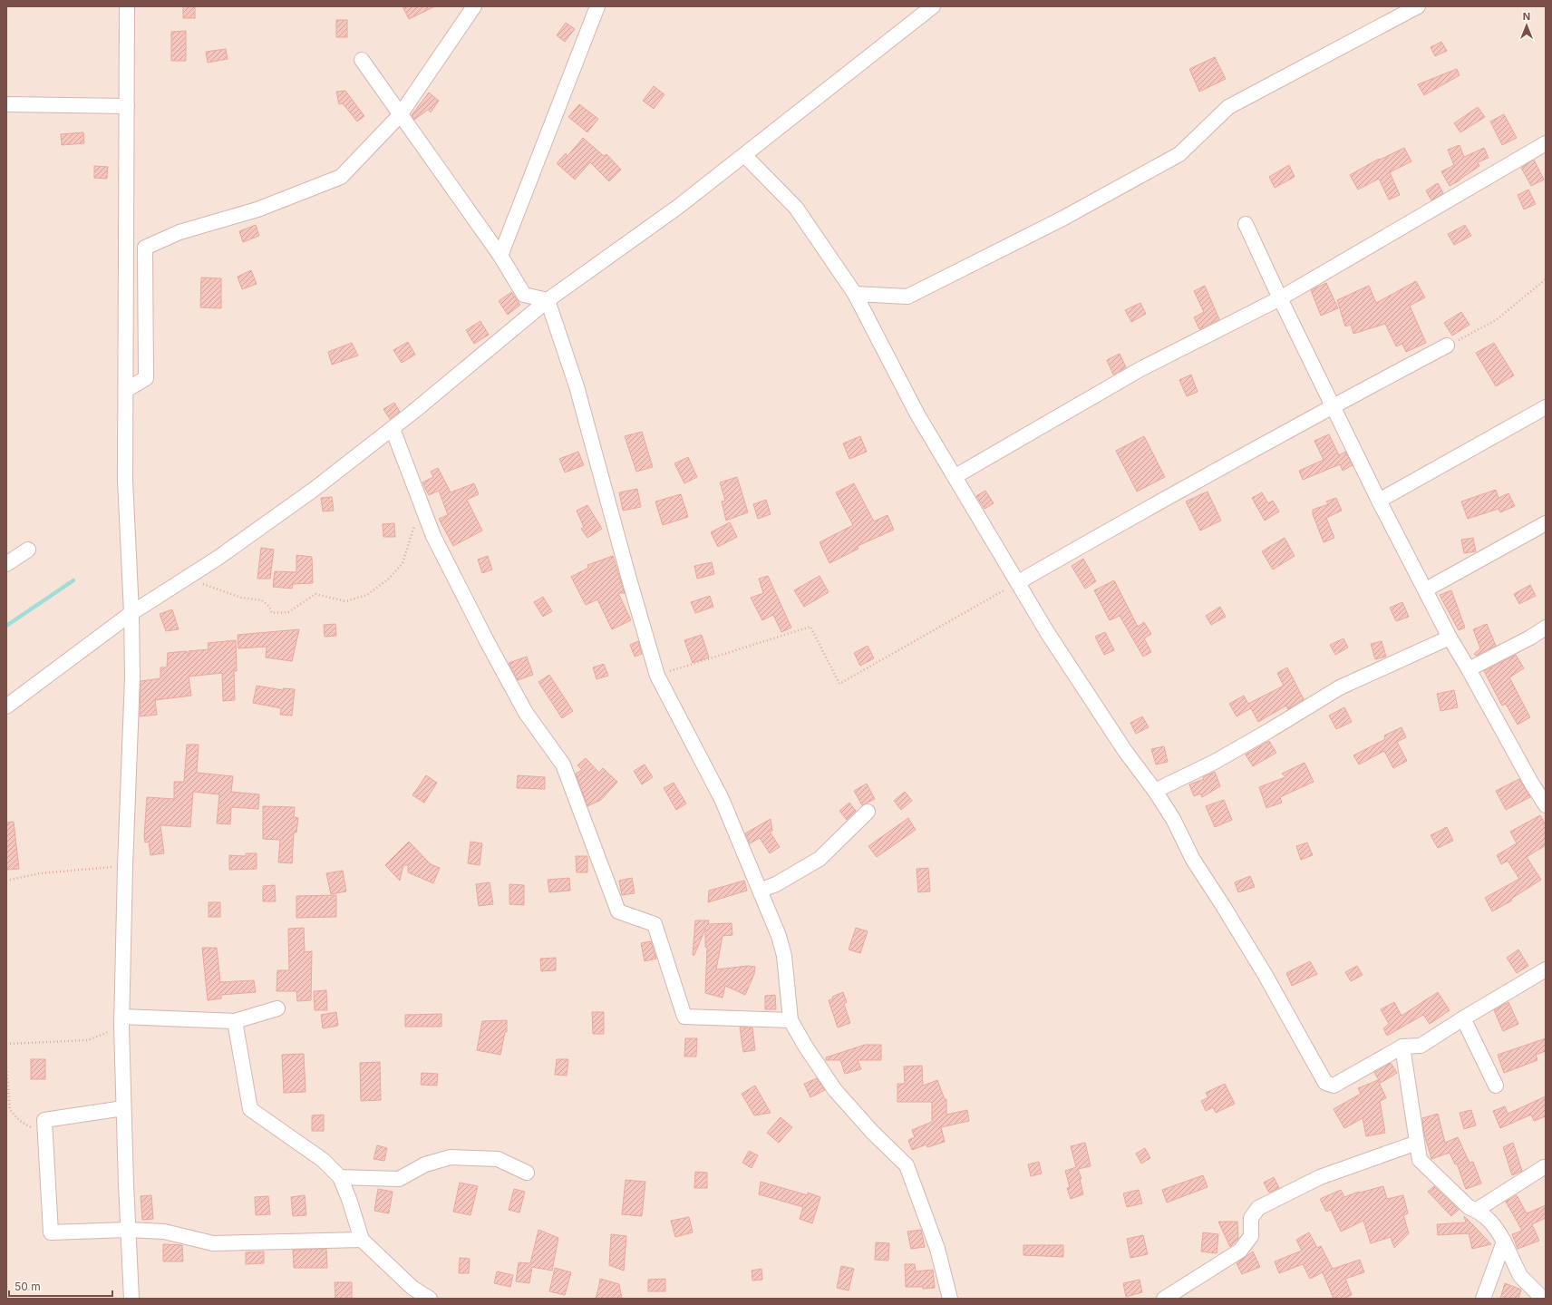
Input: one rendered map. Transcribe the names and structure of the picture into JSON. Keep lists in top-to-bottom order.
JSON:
{
  "scale_bar": "50 m",
  "north": "top"
}
